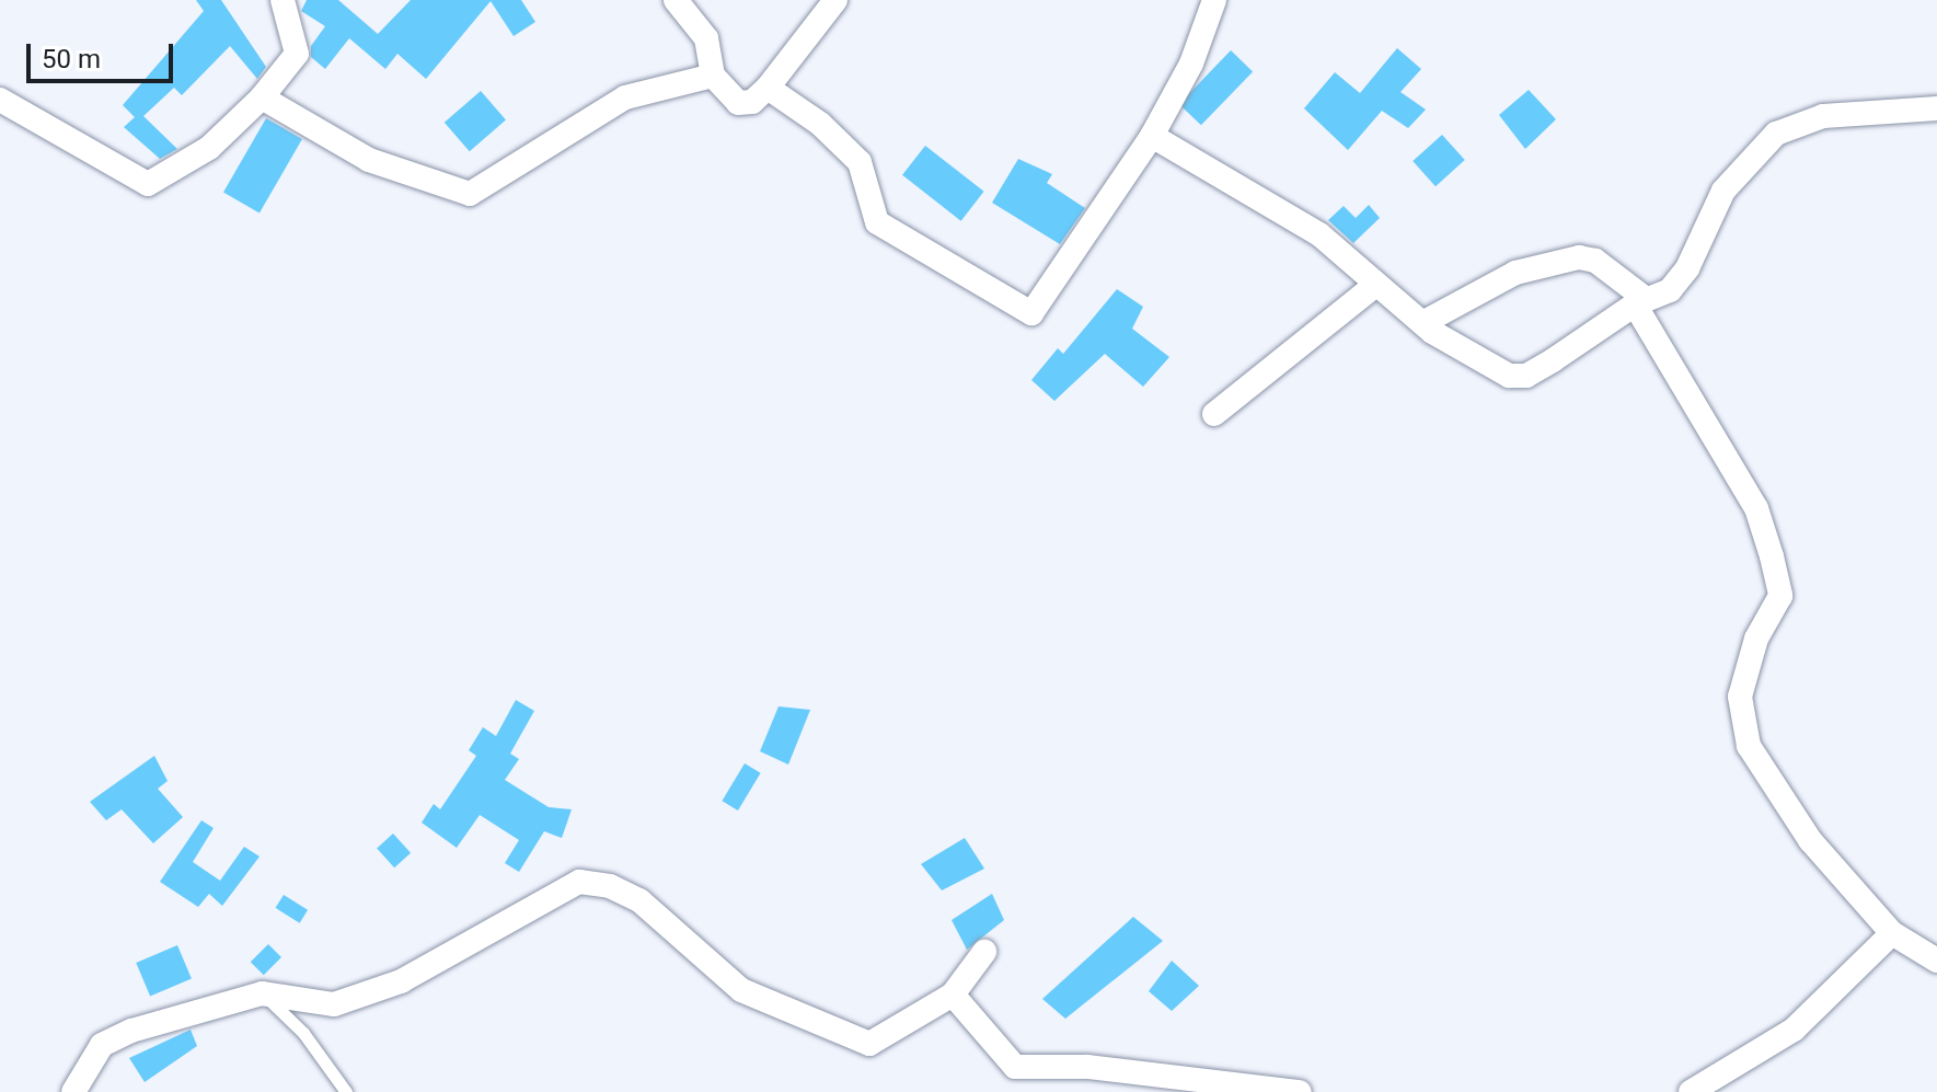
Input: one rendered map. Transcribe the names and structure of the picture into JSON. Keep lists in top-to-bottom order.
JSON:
{
  "scale_bar": "50 m"
}
